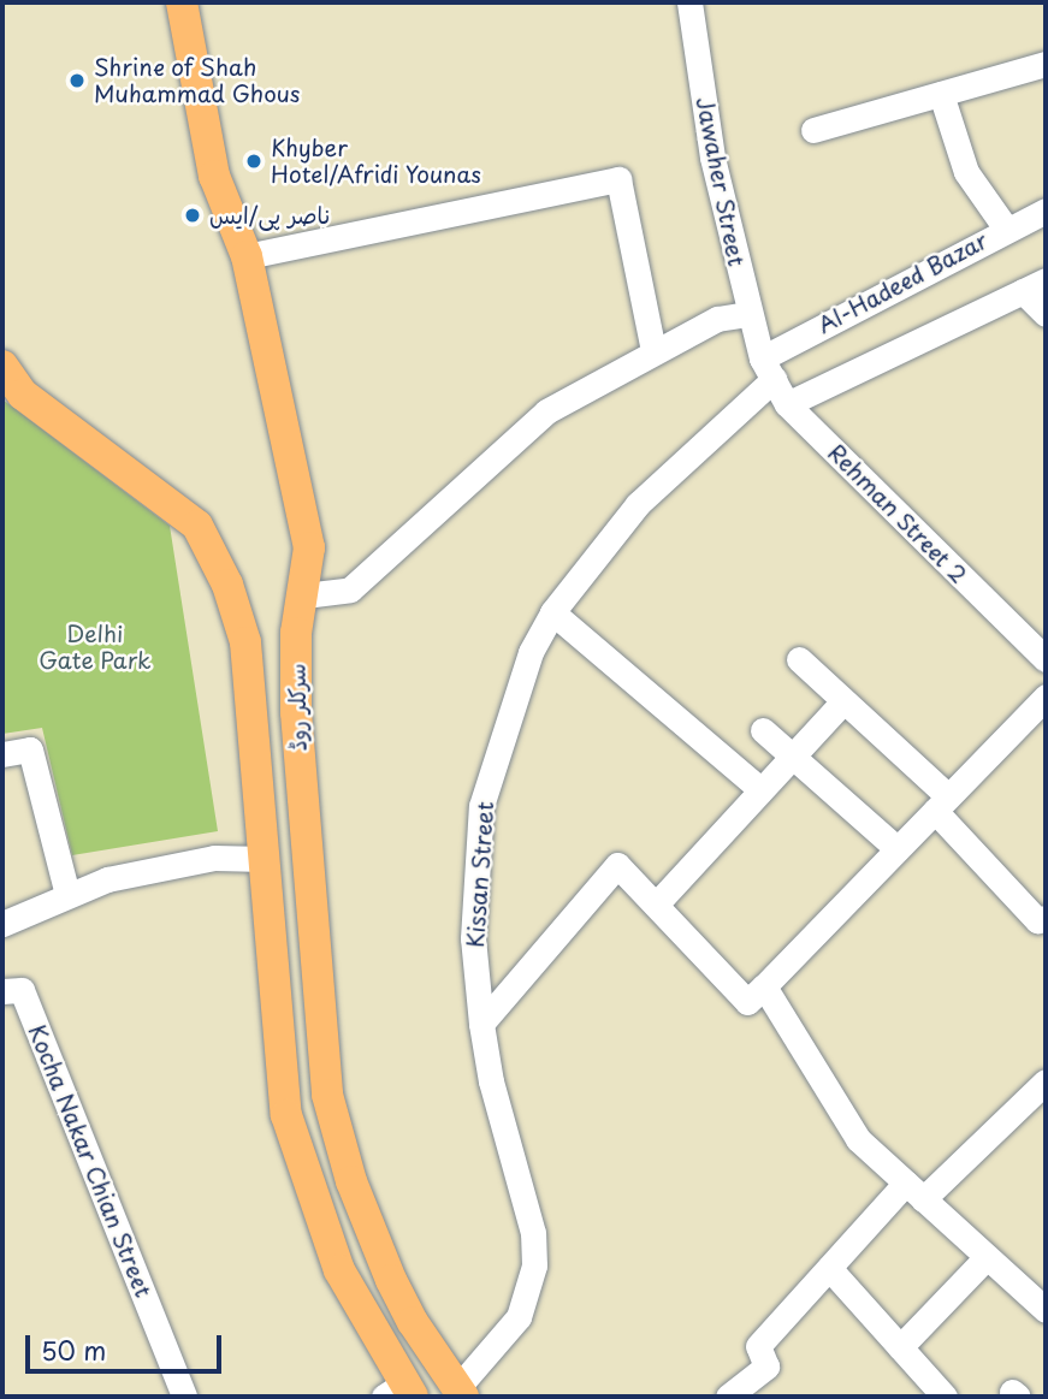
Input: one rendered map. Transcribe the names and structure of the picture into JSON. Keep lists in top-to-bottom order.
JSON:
{
  "streets": {
    "main road": ["سرکلر روڈ"],
    "street": [
      "Jawaher Street",
      "Al-Hadeed Bazar",
      "Rehman Street 2",
      "Kissan Street",
      "Kocha Nakar Chian Street"
    ]
  },
  "crossings": [
    ["Jawaher Street", "Al-Hadeed Bazar"],
    ["Jawaher Street", "Rehman Street 2"],
    ["Jawaher Street", "Kissan Street"],
    ["Al-Hadeed Bazar", "Rehman Street 2"],
    ["Al-Hadeed Bazar", "Kissan Street"],
    ["Rehman Street 2", "Kissan Street"],
    ["سرکلر روڈ", "Kissan Street"]
  ],
  "parks": ["Delhi Gate Park"],
  "places": ["Shrine of Shah Muhammad Ghous", "Khyber Hotel/Afridi Younas", "ناصر پی/ایس"],
  "scale_bar": "50 m"
}
